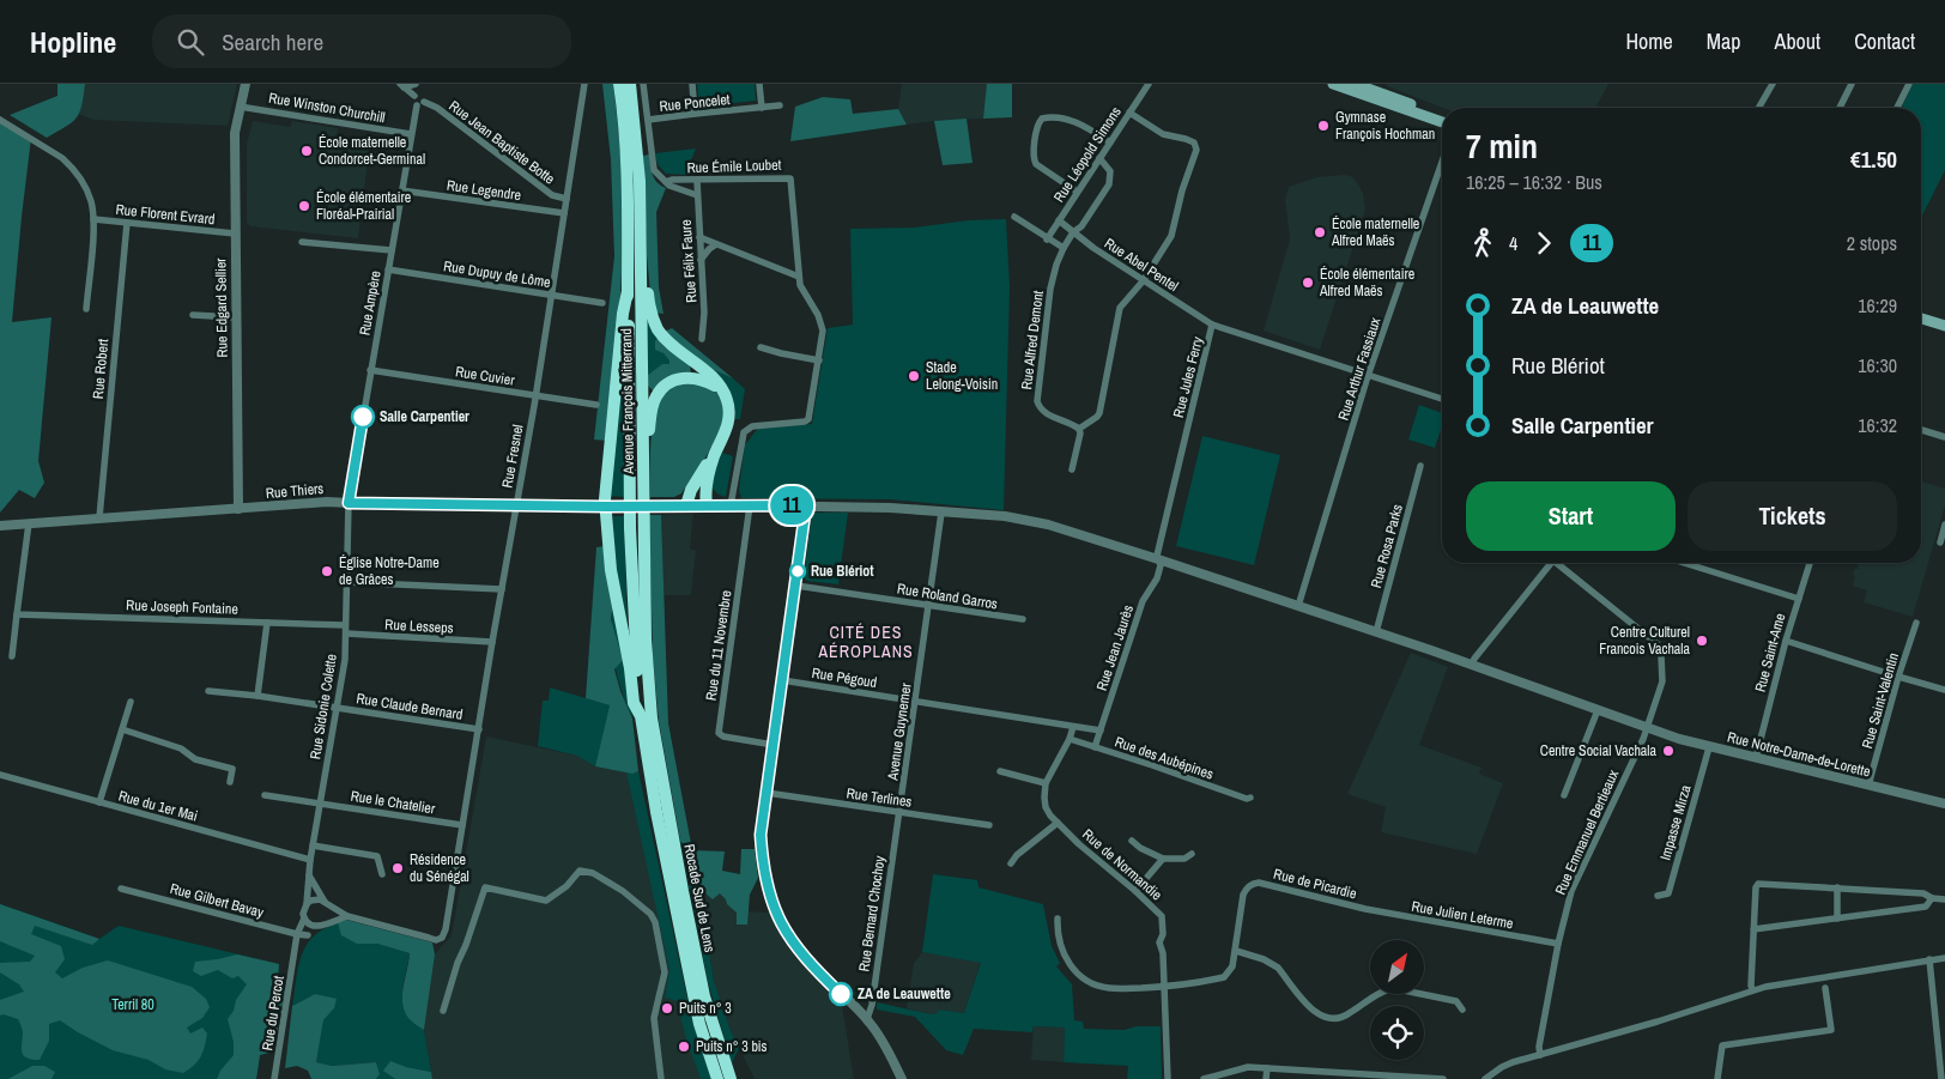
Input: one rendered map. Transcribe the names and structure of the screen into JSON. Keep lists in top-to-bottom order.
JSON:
{
  "streets": {
    "highway": ["Avenue François Mitterrand", "Rocade Sud de Lens"],
    "street": [
      "Rue Poncelet",
      "Rue Winston Churchill",
      "Rue Jean Baptiste Botte",
      "Rue Léopold Simons",
      "Rue Émile Loubet",
      "Rue Legendre",
      "Rue Florent Evrard",
      "Rue Félix Faure",
      "Rue Abel Pentel",
      "Rue Dupuy de Lôme",
      "Rue Ampère",
      "Rue Edgard Sellier",
      "Rue Alfred Demont",
      "Rue Robert",
      "Rue Arthur Fassiaux",
      "Rue Cuvier",
      "Rue Jules Ferry",
      "Rue Fresnel",
      "Rue Thiers",
      "Rue Rosa Parks",
      "Rue Roland Garros",
      "Rue Joseph Fontaine",
      "Rue Lesseps",
      "Rue du 11 Novembre",
      "Rue Jean Jaurès",
      "Rue Saint-Ame",
      "Rue Pégoud",
      "Rue Saint-Valentin",
      "Rue Sidonie Colette",
      "Rue Claude Bernard",
      "Avenue Guynemer",
      "Rue Notre-Dame-de-Lorette",
      "Rue des Aubépines",
      "Rue Terlines",
      "Rue le Chatelier",
      "Rue du 1er Mai",
      "Impasse Mirza",
      "Rue Emmanuel Bertieaux",
      "Rue de Normandie",
      "Rue de Picardie",
      "Rue Gilbert Bavay",
      "Rue Bernard Chochoy",
      "Rue Julien Leterme",
      "Rue du Percot"
    ]
  },
  "crossings": [
    ["Rue Poncelet", "Rue Émile Loubet"],
    ["Rue Winston Churchill", "Rue Ampère"],
    ["Rue Winston Churchill", "Rue Edgard Sellier"],
    ["Rue Jean Baptiste Botte", "Rue Ampère"],
    ["Rue Jean Baptiste Botte", "Rue Fresnel"],
    ["Rue Léopold Simons", "Rue Abel Pentel"],
    ["Rue Léopold Simons", "Rue Alfred Demont"],
    ["Rue Émile Loubet", "Rue Félix Faure"],
    ["Rue Legendre", "Rue Ampère"],
    ["Rue Legendre", "Rue Fresnel"],
    ["Rue Florent Evrard", "Rue Edgard Sellier"],
    ["Rue Florent Evrard", "Rue Robert"],
    ["Rue Abel Pentel", "Rue Alfred Demont"],
    ["Rue Abel Pentel", "Rue Jules Ferry"],
    ["Rue Dupuy de Lôme", "Rue Ampère"],
    ["Rue Dupuy de Lôme", "Rue Fresnel"],
    ["Rue Ampère", "Rue Cuvier"],
    ["Rue Ampère", "Rue Thiers"],
    ["Rue Ampère", "Rue Sidonie Colette"],
    ["Rue Edgard Sellier", "Rue Thiers"],
    ["Rue Robert", "Rue Thiers"],
    ["Rue Arthur Fassiaux", "Rue Jules Ferry"],
    ["Rue Arthur Fassiaux", "Rue Notre-Dame-de-Lorette"],
    ["Rue Cuvier", "Rue Fresnel"],
    ["Rue Jules Ferry", "Rue Jean Jaurès"],
    ["Rue Jules Ferry", "Rue Notre-Dame-de-Lorette"],
    ["Avenue François Mitterrand", "Rocade Sud de Lens"],
    ["Rue Fresnel", "Rue Thiers"],
    ["Rue Fresnel", "Rue Lesseps"],
    ["Rue Fresnel", "Rue Claude Bernard"],
    ["Rue Fresnel", "Rue le Chatelier"],
    ["Rue Fresnel", "Rue du Percot"],
    ["Rue Thiers", "Rue Sidonie Colette"],
    ["Rue Rosa Parks", "Rue Notre-Dame-de-Lorette"],
    ["Rue Roland Garros", "Avenue Guynemer"],
    ["Rue Joseph Fontaine", "Rue Sidonie Colette"],
    ["Rue Lesseps", "Rue Sidonie Colette"],
    ["Rue du 11 Novembre", "Rue Notre-Dame-de-Lorette"],
    ["Rue Jean Jaurès", "Rue Pégoud"],
    ["Rue Jean Jaurès", "Rue Notre-Dame-de-Lorette"],
    ["Rue Jean Jaurès", "Rue des Aubépines"],
    ["Rue Saint-Ame", "Rue Notre-Dame-de-Lorette"],
    ["Rue Pégoud", "Avenue Guynemer"],
    ["Rue Saint-Valentin", "Rue Notre-Dame-de-Lorette"],
    ["Rue Sidonie Colette", "Rue Claude Bernard"],
    ["Rue Sidonie Colette", "Rue le Chatelier"],
    ["Rue Sidonie Colette", "Rue du 1er Mai"],
    ["Rue Sidonie Colette", "Rue du Percot"],
    ["Avenue Guynemer", "Rue Notre-Dame-de-Lorette"],
    ["Avenue Guynemer", "Rue Terlines"],
    ["Avenue Guynemer", "Rue Bernard Chochoy"],
    ["Rue Notre-Dame-de-Lorette", "Impasse Mirza"],
    ["Rue Notre-Dame-de-Lorette", "Rue Emmanuel Bertieaux"],
    ["Rue Terlines", "Rue Bernard Chochoy"],
    ["Rue Emmanuel Bertieaux", "Rue Julien Leterme"],
    ["Rue de Normandie", "Rue de Picardie"],
    ["Rue de Picardie", "Rue Julien Leterme"],
    ["Rue Gilbert Bavay", "Rue du Percot"]
  ],
  "districts": ["CITÉ DES AÉROPLANS"],
  "parks": ["Terril 80"],
  "places": [
    "Gymnase François Hochman",
    "École maternelle Condorcet-Germinal",
    "École élémentaire Floréal-Prairial",
    "École maternelle Alfred Maës",
    "École élémentaire Alfred Maës",
    "Stade Lelong-Voisin",
    "Salle Carpentier",
    "Église Notre-Dame de Grâces",
    "Rue Blériot",
    "Centre Culturel Francois Vachala",
    "Centre Social Vachala",
    "Résidence du Sénégal",
    "ZA de Leauwette",
    "Puits n° 3",
    "Puits n° 3 bis"
  ],
  "lines": ["bus line 11"],
  "north": "top right",
  "page": {
    "header": "Hopline",
    "search": "Search here",
    "nav": [
      "Home",
      "Map",
      "About",
      "Contact"
    ],
    "on_map": "11",
    "heading": ["7 min", "16:25 – 16:32 · Bus", "€1.50"],
    "legs": ["4", "11", "2 stops"],
    "list": [
      {
        "name": "ZA de Leauwette",
        "value": "16:29"
      },
      {
        "name": "Rue Blériot",
        "value": "16:30"
      },
      {
        "name": "Salle Carpentier",
        "value": "16:32"
      }
    ],
    "buttons": ["Start", "Tickets"]
  }
}
